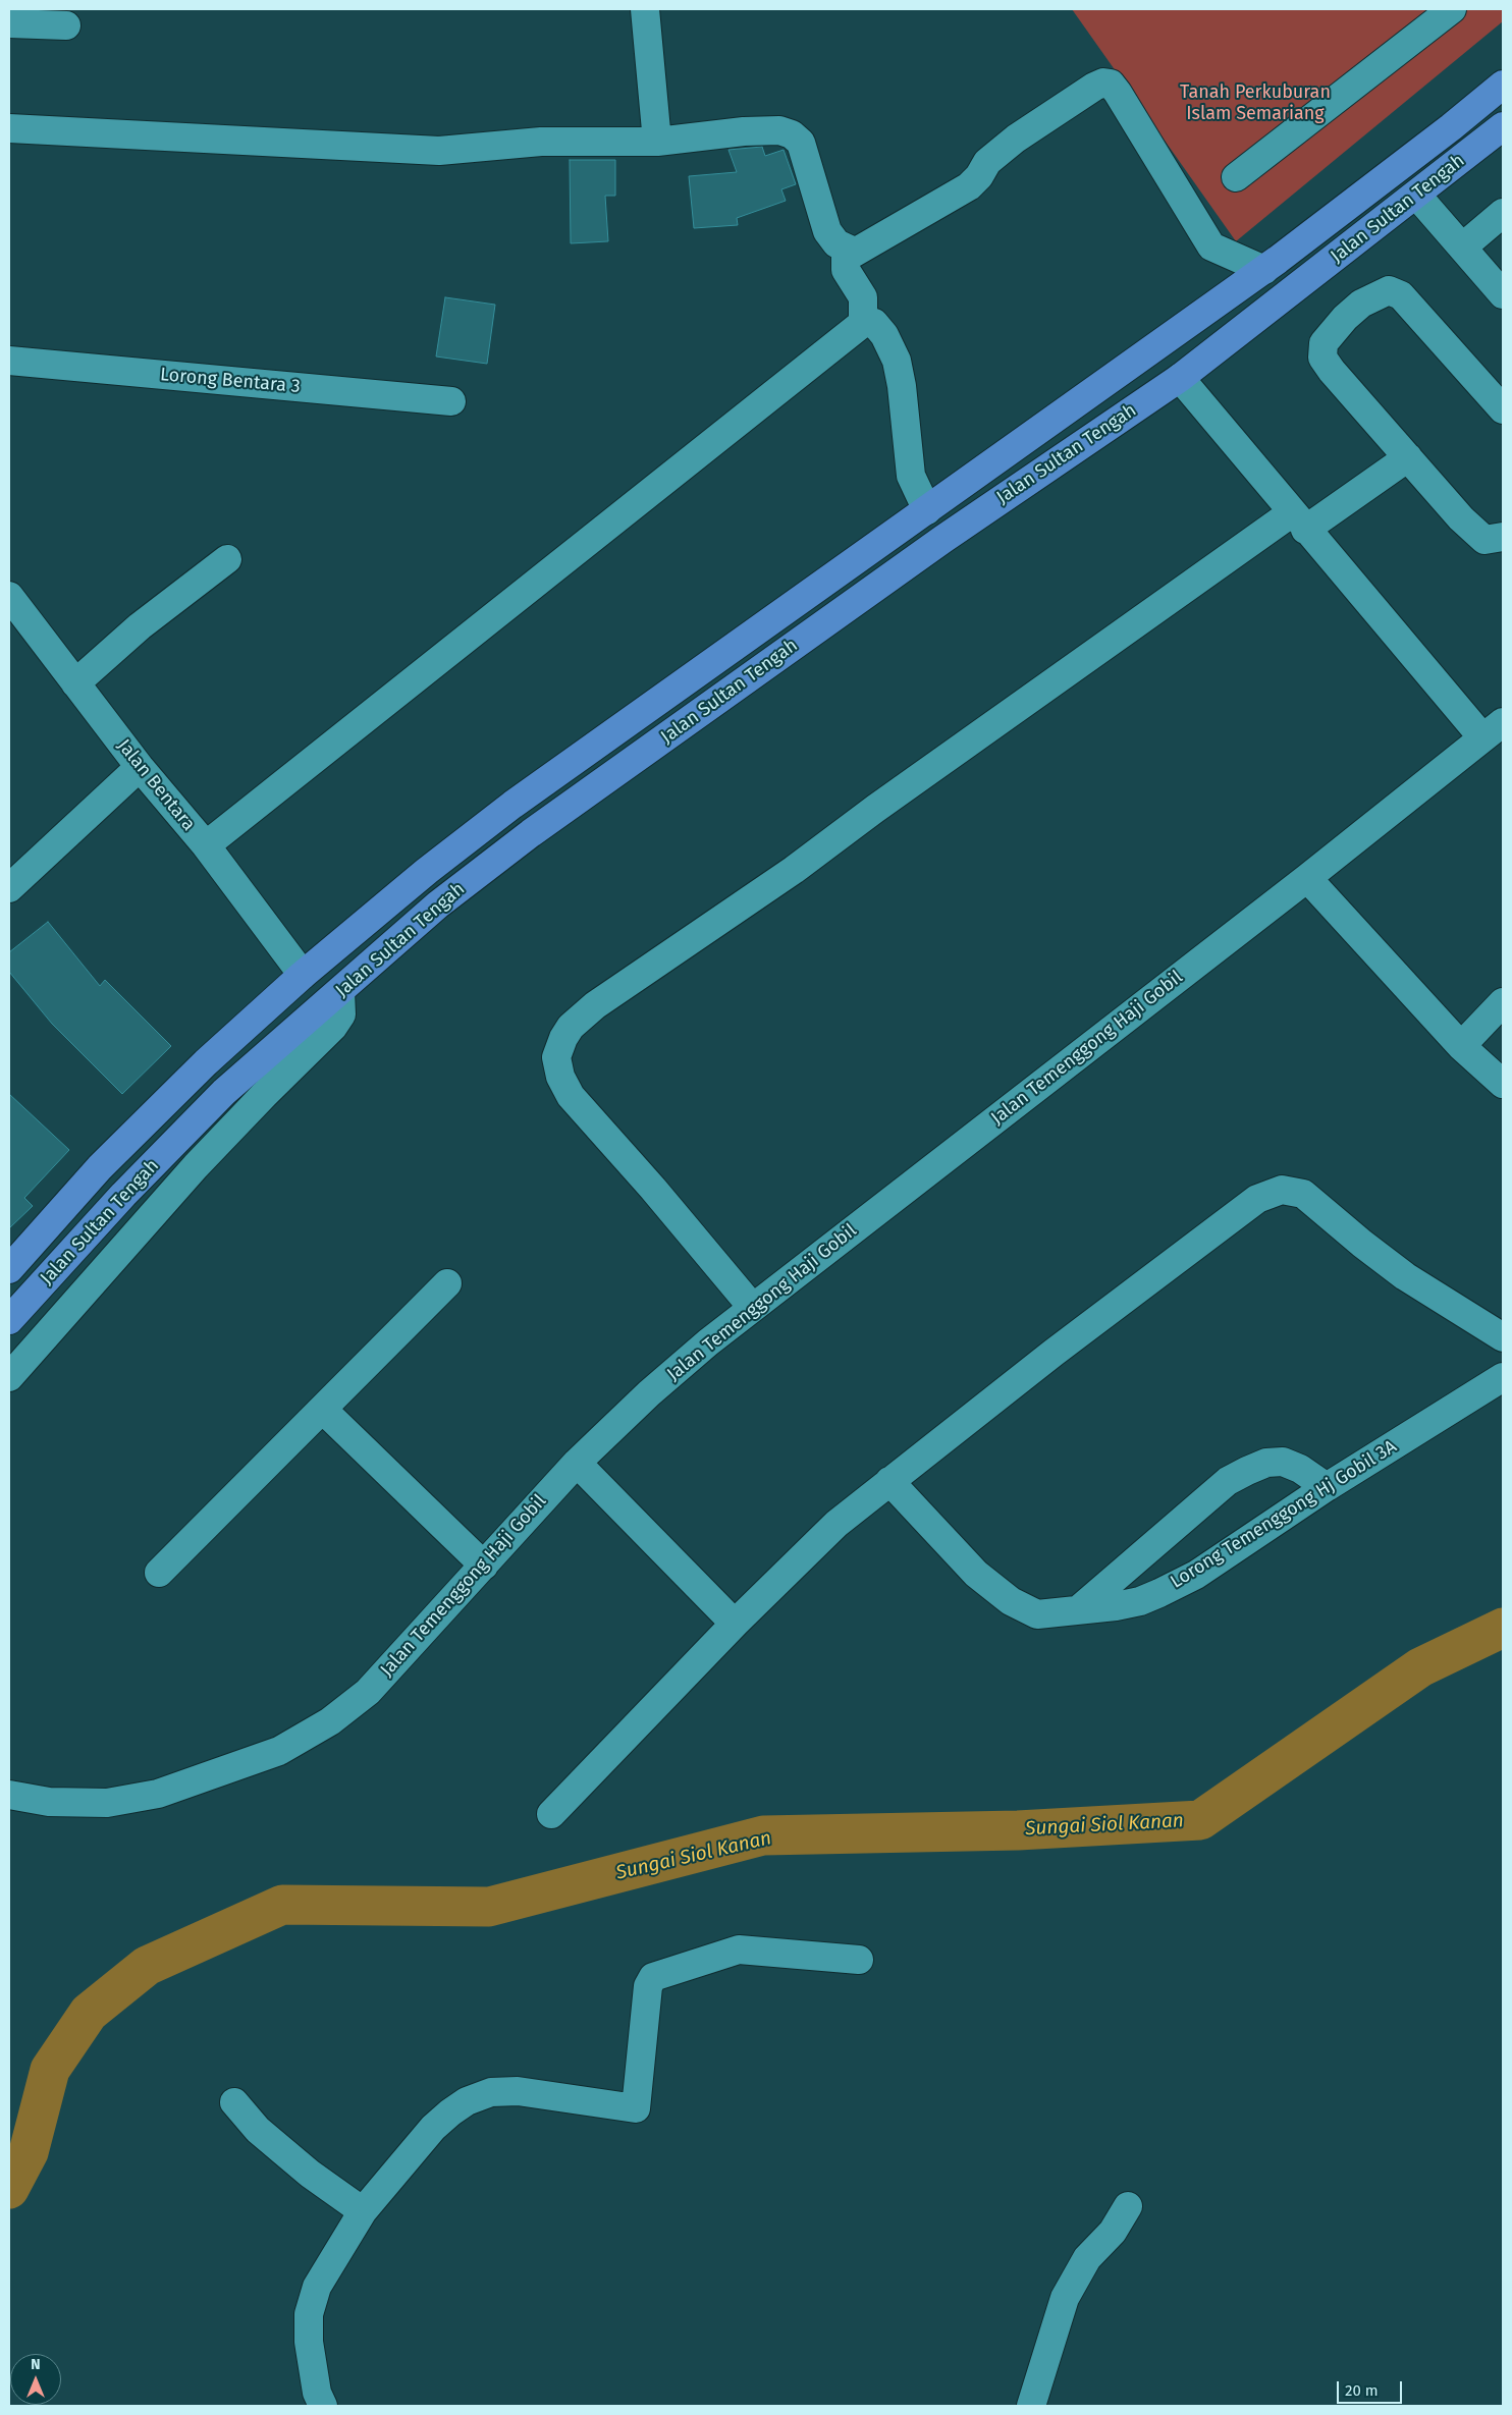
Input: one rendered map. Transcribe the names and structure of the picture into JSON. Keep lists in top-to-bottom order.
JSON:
{
  "streets": {
    "main road": ["Jalan Sultan Tengah"],
    "street": [
      "Lorong Bentara 3",
      "Jalan Bentara",
      "Jalan Temenggong Haji Gobil",
      "Lorong Temenggong Hj Gobil 3A"
    ]
  },
  "crossings": [
    ["Jalan Sultan Tengah", "Jalan Bentara"]
  ],
  "water": ["Sungai Siol Kanan"],
  "parks": ["Tanah Perkuburan Islam Semariang"],
  "scale_bar": "20 m",
  "north": "top"
}
